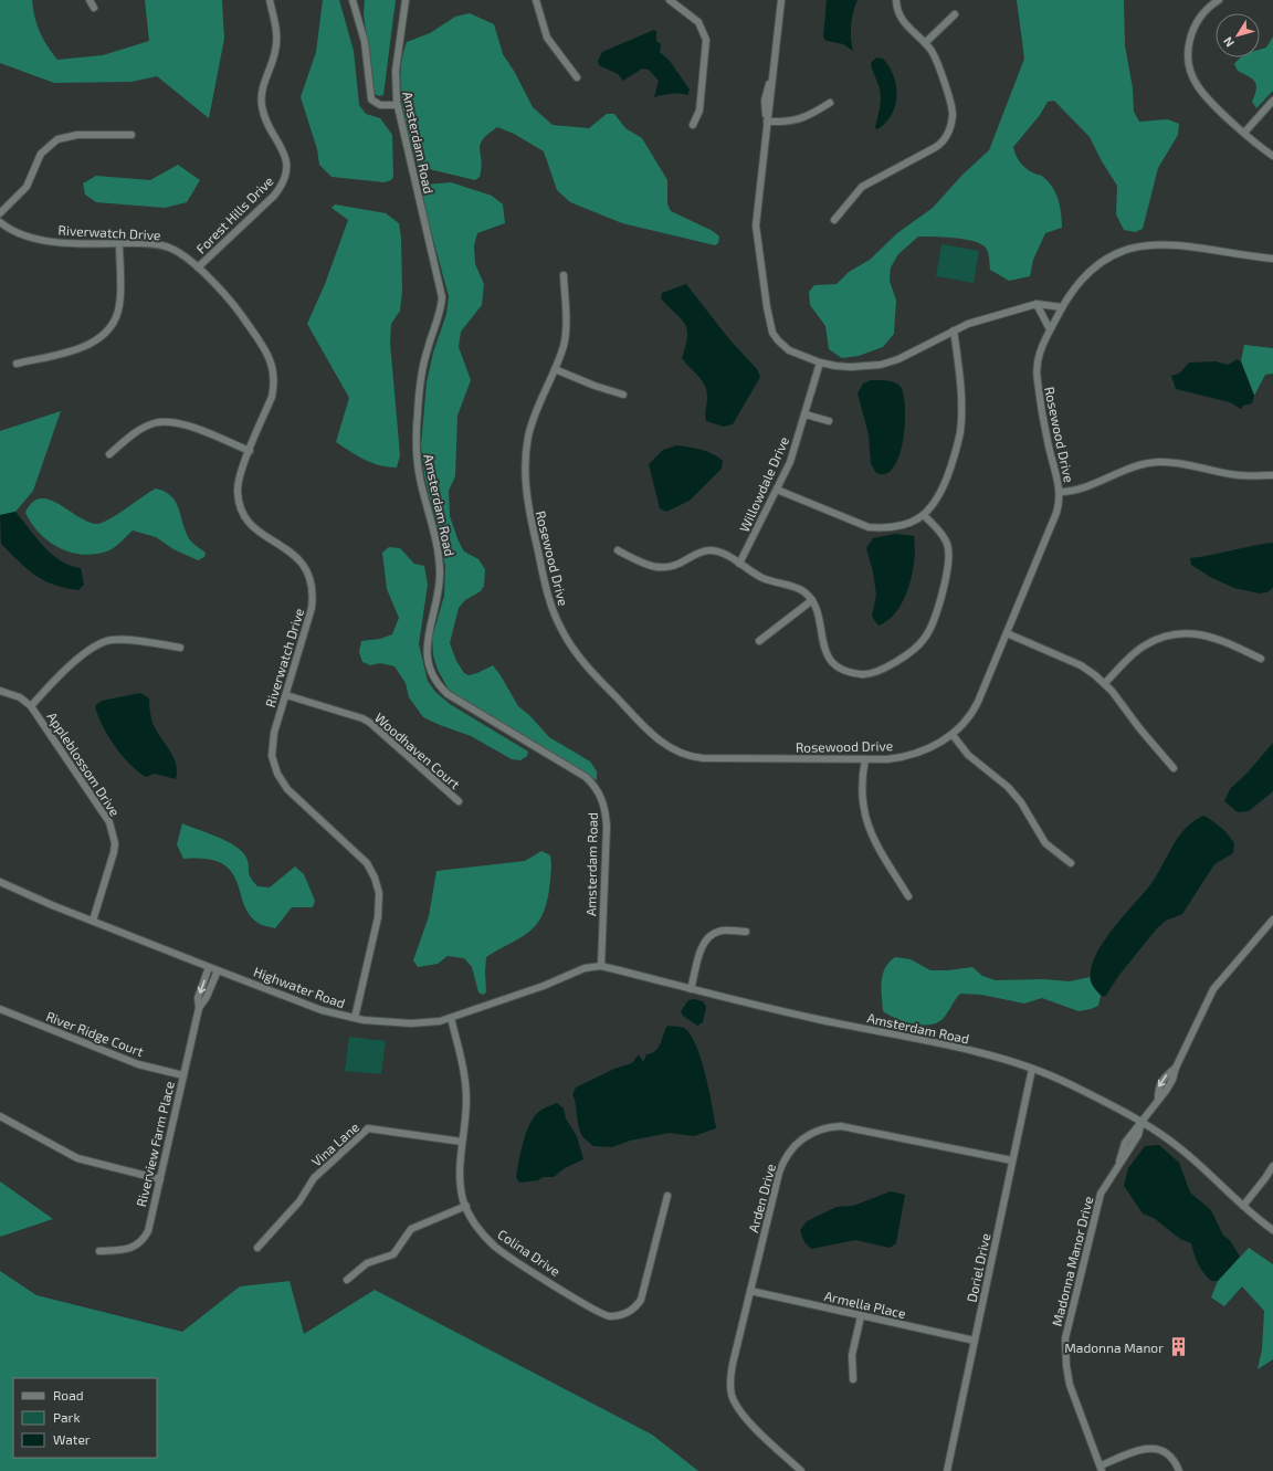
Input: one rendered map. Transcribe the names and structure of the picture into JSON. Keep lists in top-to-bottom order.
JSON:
{
  "streets": {
    "street": [
      "Amsterdam Road",
      "Forest Hills Drive",
      "Riverwatch Drive",
      "Rosewood Drive",
      "Willowdale Drive",
      "Woodhaven Court",
      "Appleblossom Drive",
      "Highwater Road",
      "River Ridge Court",
      "Riverview Farm Place",
      "Vina Lane",
      "Arden Drive",
      "Colina Drive",
      "Madonna Manor Drive",
      "Doriel Drive",
      "Armella Place"
    ]
  },
  "crossings": [
    ["Amsterdam Road", "Highwater Road"],
    ["Amsterdam Road", "Madonna Manor Drive"],
    ["Amsterdam Road", "Doriel Drive"],
    ["Forest Hills Drive", "Riverwatch Drive"],
    ["Riverwatch Drive", "Woodhaven Court"],
    ["Riverwatch Drive", "Highwater Road"],
    ["Appleblossom Drive", "Highwater Road"],
    ["Highwater Road", "Riverview Farm Place"],
    ["Highwater Road", "Colina Drive"],
    ["River Ridge Court", "Riverview Farm Place"],
    ["Vina Lane", "Colina Drive"],
    ["Arden Drive", "Doriel Drive"],
    ["Arden Drive", "Armella Place"],
    ["Doriel Drive", "Armella Place"]
  ],
  "places": {
    "building": ["Madonna Manor"]
  },
  "legend": ["Road", "Park", "Water"],
  "north": "bottom left"
}
